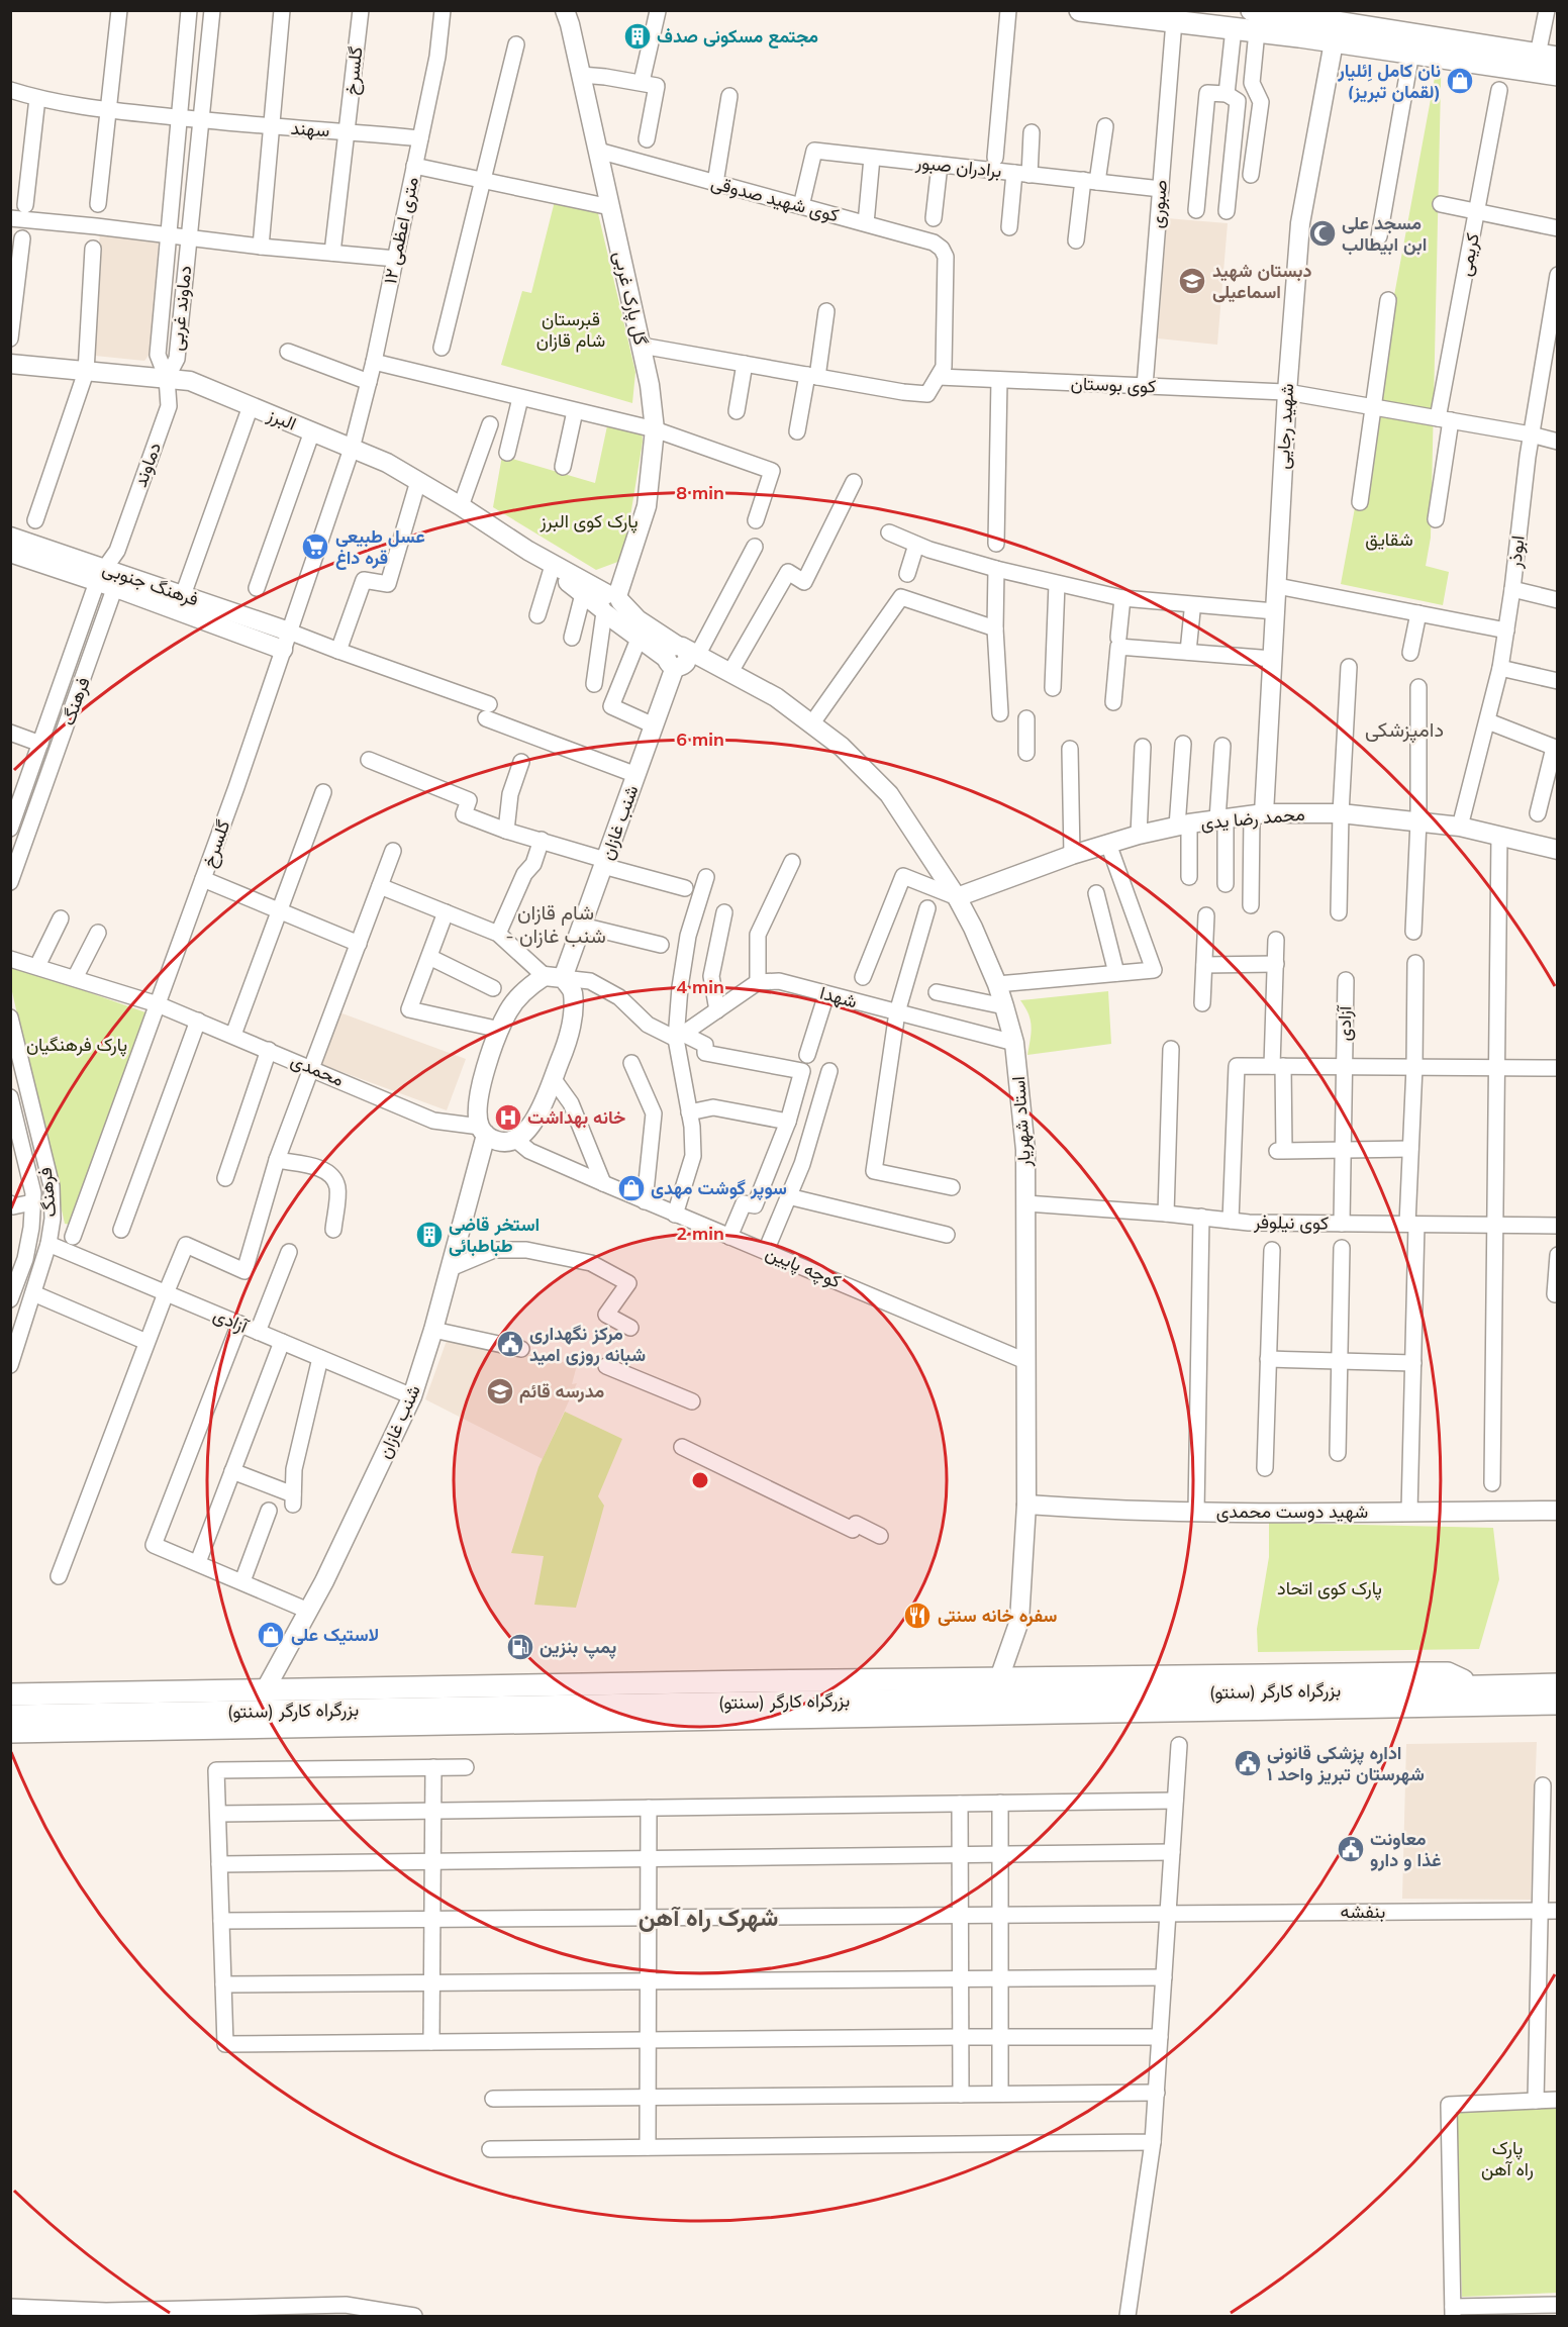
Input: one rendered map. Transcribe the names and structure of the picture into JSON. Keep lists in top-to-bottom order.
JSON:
{
  "streets": {
    "highway": ["بزرگراه کارگر (سنتو)"],
    "main road": [
      "گل پارک غربی",
      "البرز",
      "شهید رجایی",
      "فرهنگ جنوبی",
      "محمد رضا یدی",
      "شنب غازان",
      "استاد شهریار",
      "شهید دوست محمدی"
    ],
    "street": [
      "گلسرخ",
      "سهند",
      "برادران صبور",
      "کوی شهید صدوقی",
      "صبوری",
      "۱۲ متری اعظمی",
      "کریمی",
      "دماوند غربی",
      "کوی بوستان",
      "دماوند",
      "ابوذر",
      "فرهنگ",
      "شهدا",
      "آزادی",
      "محمدی",
      "کوی نیلوفر",
      "کوچه پایین",
      "بنفشه"
    ]
  },
  "crossings": [
    ["گلسرخ", "سهند"],
    ["گلسرخ", "۱۲ متری اعظمی"],
    ["گلسرخ", "البرز"],
    ["گلسرخ", "فرهنگ جنوبی"],
    ["گلسرخ", "محمدی"],
    ["سهند", "۱۲ متری اعظمی"],
    ["سهند", "دماوند غربی"],
    ["برادران صبور", "کوی شهید صدوقی"],
    ["برادران صبور", "صبوری"],
    ["کوی شهید صدوقی", "گل پارک غربی"],
    ["کوی شهید صدوقی", "کوی بوستان"],
    ["صبوری", "کوی بوستان"],
    ["۱۲ متری اعظمی", "البرز"],
    ["کریمی", "کوی بوستان"],
    ["گل پارک غربی", "البرز"],
    ["دماوند غربی", "البرز"],
    ["دماوند غربی", "دماوند"],
    ["کوی بوستان", "شهید رجایی"],
    ["کوی بوستان", "ابوذر"],
    ["البرز", "دماوند"],
    ["البرز", "شنب غازان"],
    ["البرز", "استاد شهریار"],
    ["شهید رجایی", "محمد رضا یدی"],
    ["دماوند", "فرهنگ"],
    ["ابوذر", "محمد رضا یدی"],
    ["فرهنگ جنوبی", "فرهنگ"],
    ["فرهنگ", "آزادی"],
    ["محمد رضا یدی", "استاد شهریار"],
    ["شنب غازان", "آزادی"],
    ["شنب غازان", "محمدی"],
    ["شنب غازان", "استاد شهریار"],
    ["شهدا", "استاد شهریار"],
    ["آزادی", "کوی نیلوفر"],
    ["استاد شهریار", "کوی نیلوفر"],
    ["استاد شهریار", "کوچه پایین"],
    ["استاد شهریار", "شهید دوست محمدی"]
  ],
  "districts": ["دامپزشکی", "شام قازان - شنب غازان", "شهرک راه آهن"],
  "parks": [
    "قبرستان شام قازان",
    "پارک کوی البرز",
    "شقایق",
    "پارک فرهنگیان",
    "پارک کوی اتحاد",
    "پارک راه آهن"
  ],
  "places": {
    "building": ["مجتمع مسکونی صدف", "استخر قاضی طباطبائی"],
    "shop": ["نان کامل اِئلیار (لقمان تبریز)", "سوپر گوشت مهدی", "لاستیک علی"],
    "mosque": ["مسجد علی ابن ابیطالب"],
    "school or university": ["دبستان شهید اسماعیلی", "مدرسه قائم"],
    "supermarket": ["عسل طبیعی قره داغ"],
    "hospital": ["خانه بهداشت"],
    "public building": ["مرکز نگهداری شبانه روزی امید", "اداره پزشکی قانونی شهرستان تبریز واحد ۱", "معاونت غذا و دارو"],
    "restaurant": ["سفره خانه سنتی"],
    "fuel station": ["پمپ بنزین"]
  },
  "rings": [
    "8 min",
    "6 min",
    "4 min",
    "2 min"
  ]
}
